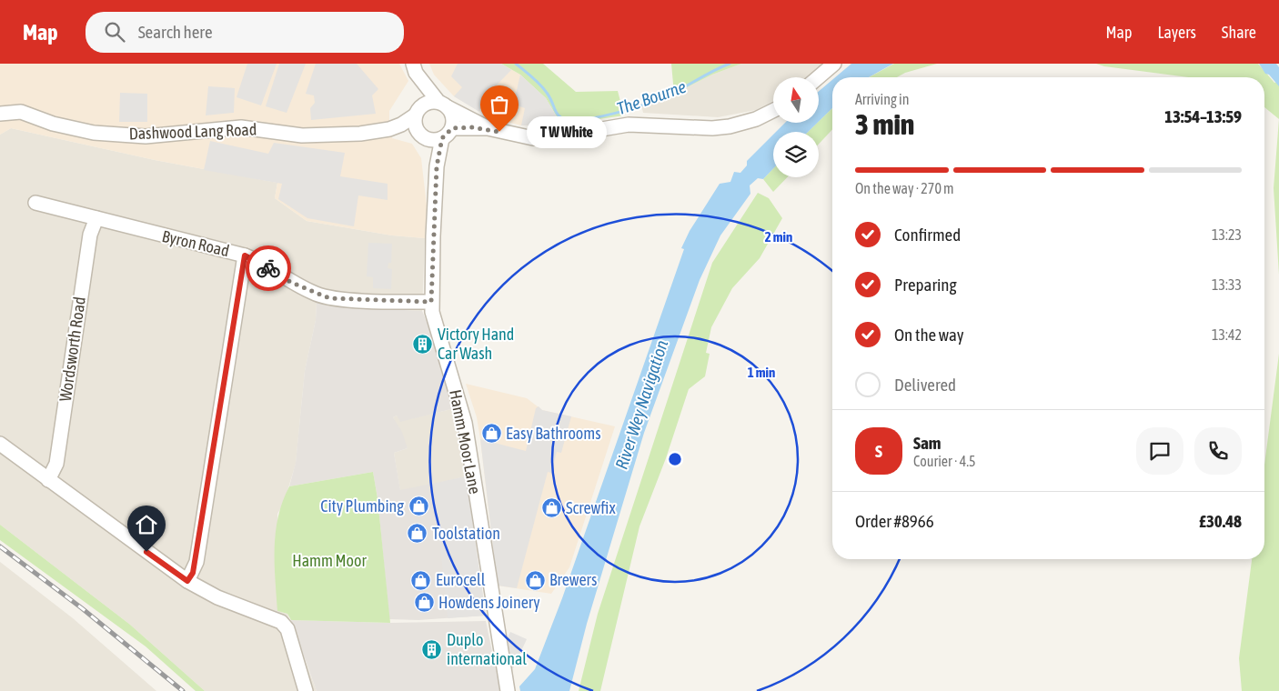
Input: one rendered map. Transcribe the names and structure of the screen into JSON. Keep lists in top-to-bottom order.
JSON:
{
  "streets": {
    "street": [
      "Dashwood Lang Road",
      "Byron Road",
      "Wordsworth Road",
      "Hamm Moor Lane"
    ]
  },
  "crossings": [
    ["Dashwood Lang Road", "Hamm Moor Lane"],
    ["Byron Road", "Wordsworth Road"],
    ["Byron Road", "Hamm Moor Lane"]
  ],
  "water": ["The Bourne", "River Wey Navigation"],
  "parks": ["Hamm Moor"],
  "places": {
    "other": ["T W White"],
    "building": ["Victory Hand Car Wash", "Duplo international"],
    "shop": [
      "Easy Bathrooms",
      "City Plumbing",
      "Screwfix",
      "Toolstation",
      "Eurocell",
      "Brewers",
      "Howdens Joinery"
    ]
  },
  "north": "top",
  "page": {
    "header": "Map",
    "search": "Search here",
    "nav": ["Map", "Layers", "Share"],
    "heading": ["3 min", "Arriving in", "13:54–13:59"],
    "panel": [
      "Sam",
      "Courier · 4.5",
      "Order #8966",
      "£30.48"
    ],
    "bubble": "T W White",
    "bar": "On the way · 270 m",
    "list": [
      ["Confirmed", "13:23"],
      ["Preparing", "13:33"],
      ["On the way", "13:42"],
      "Delivered"
    ],
    "round": "S"
  },
  "rings": ["2 min", "1 min"]
}
